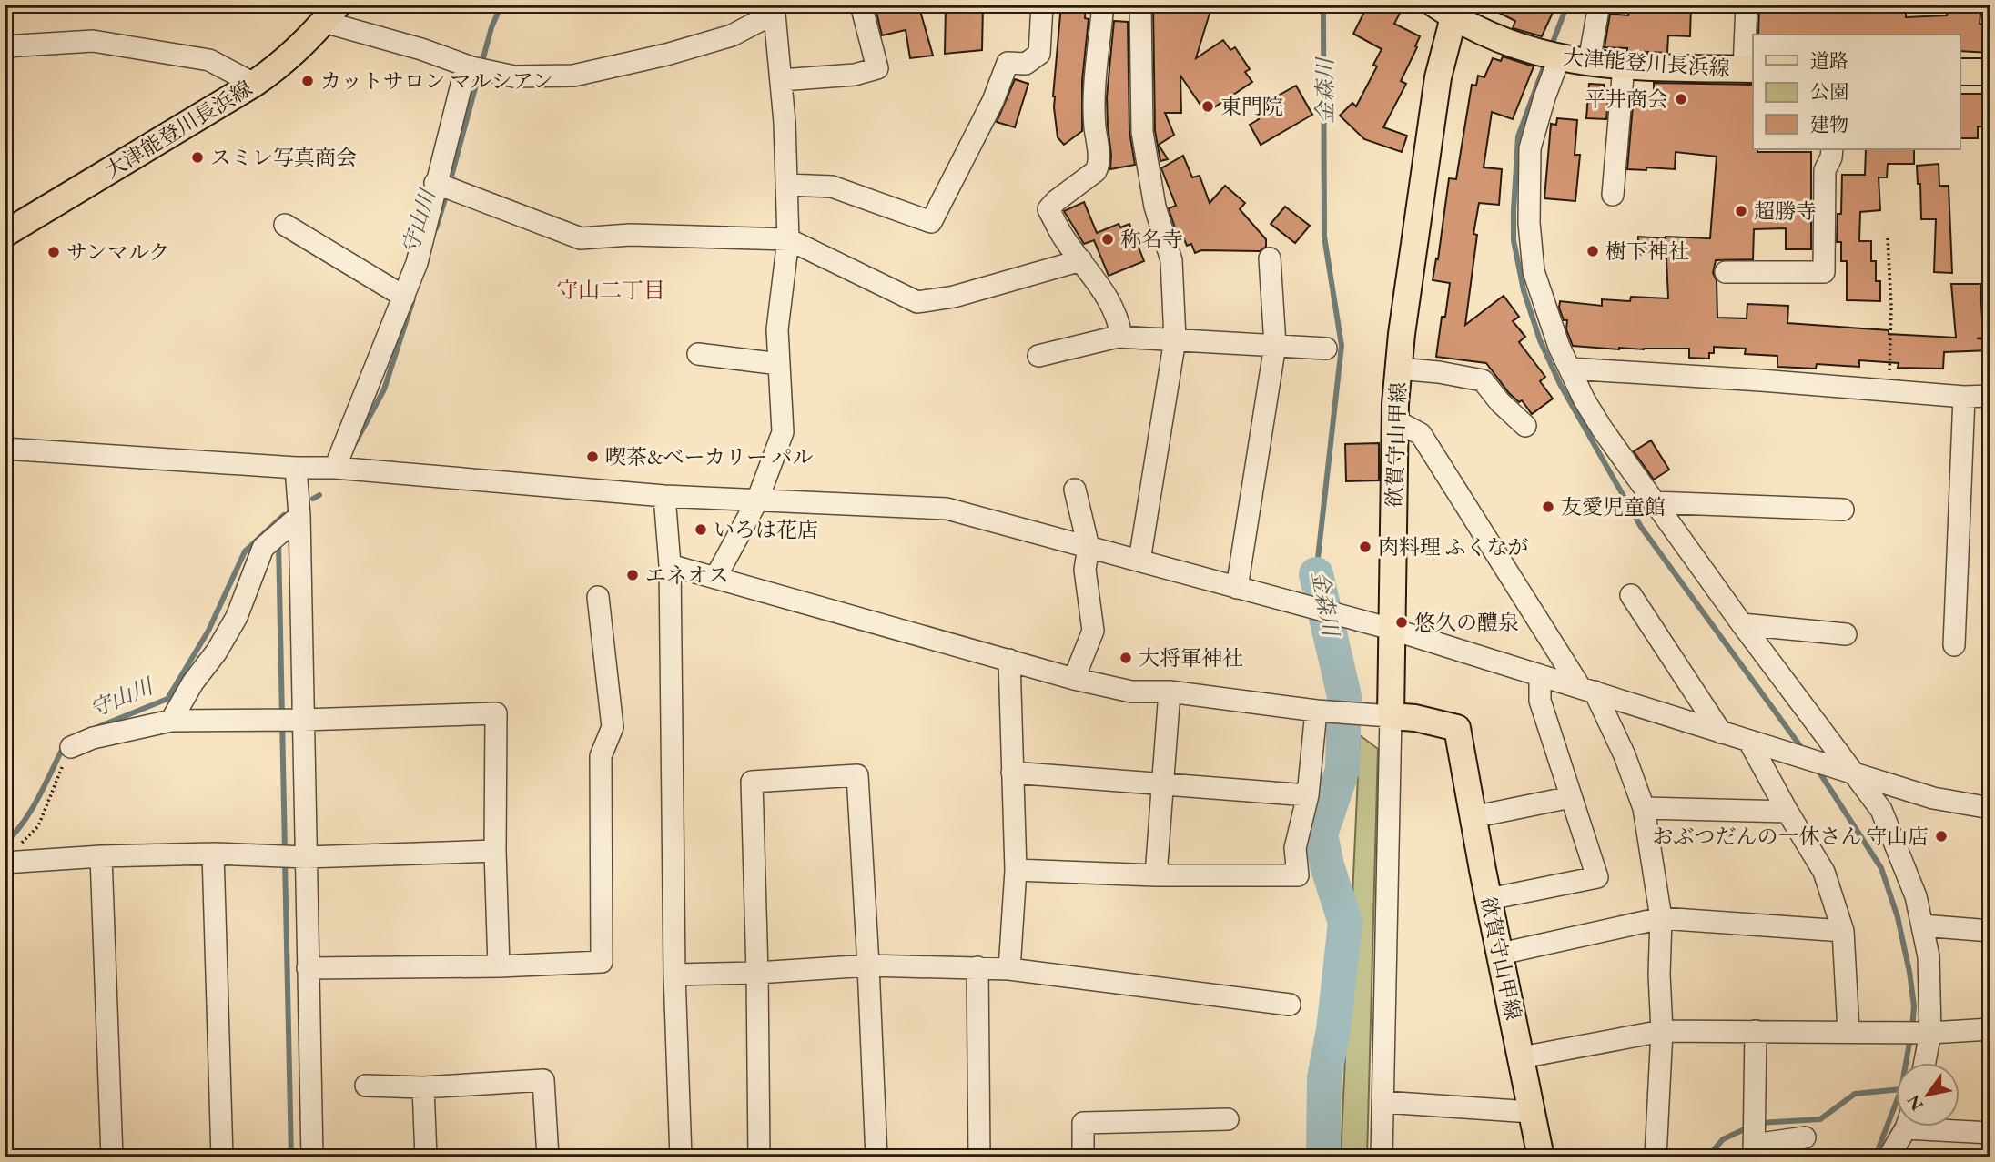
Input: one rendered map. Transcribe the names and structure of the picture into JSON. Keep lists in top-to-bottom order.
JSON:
{
  "streets": {
    "main road": ["大津能登川長浜線", "欲賀守山甲線"]
  },
  "crossings": [
    ["大津能登川長浜線", "欲賀守山甲線"]
  ],
  "districts": ["守山二丁目"],
  "water": ["金森川", "守山川"],
  "places": [
    "カットサロン マルシアン",
    "平井商会",
    "東門院",
    "スミレ写真商会",
    "超勝寺",
    "称名寺",
    "樹下神社",
    "サンマルク",
    "喫茶&ベーカリー パル",
    "友愛児童館",
    "いろは花店",
    "肉料理 ふくなが",
    "エネオス",
    "悠久の醴泉",
    "大将軍神社",
    "おぶつだんの一休さん 守山店"
  ],
  "legend": ["道路", "公園", "建物"],
  "north": "bottom left"
}
